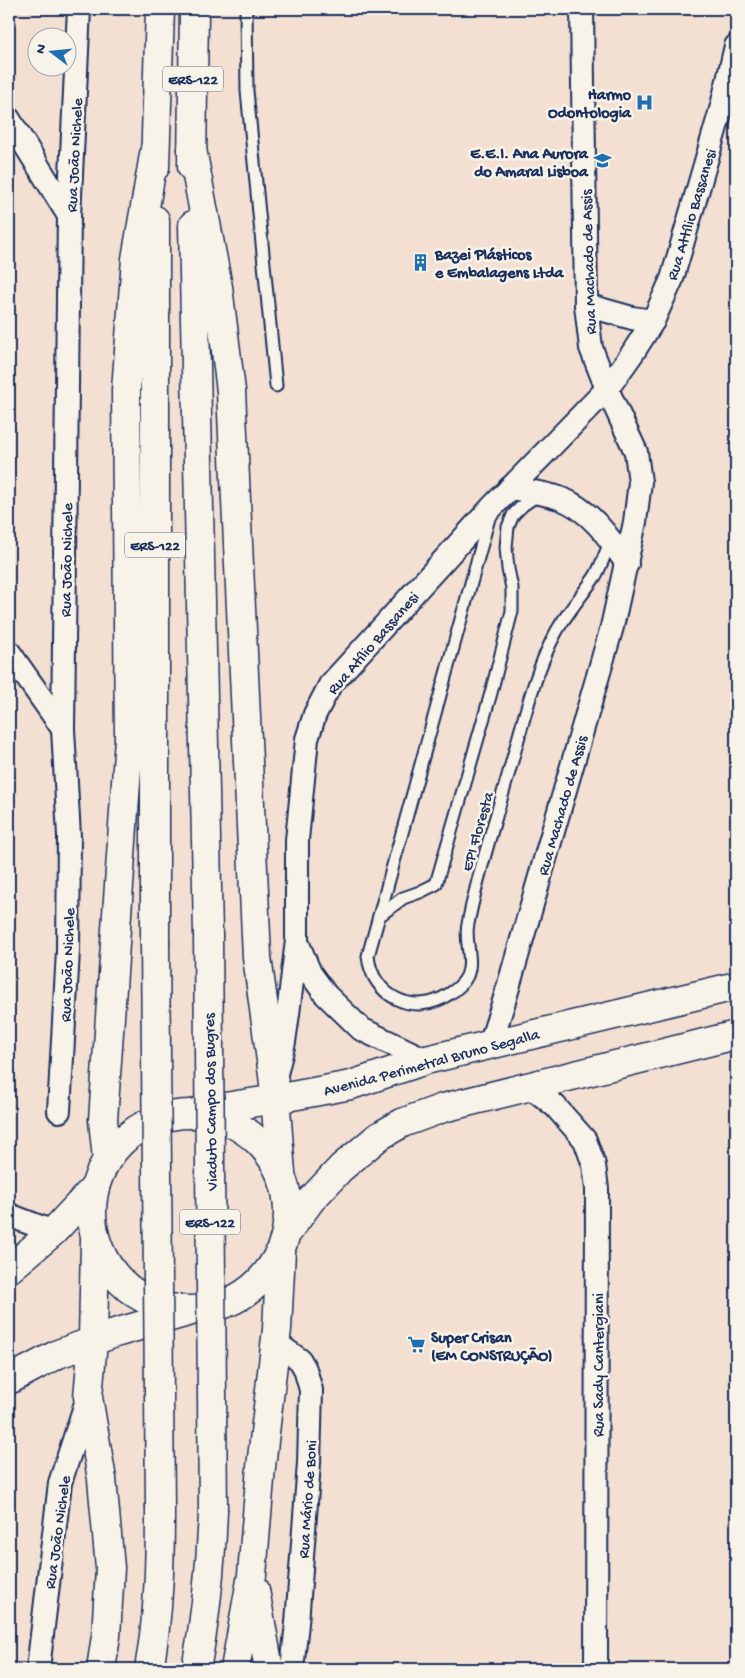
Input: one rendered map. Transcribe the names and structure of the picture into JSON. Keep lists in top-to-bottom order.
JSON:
{
  "streets": {
    "main road": ["ERS-122", "Avenida Perimetral Bruno Segalla", "Viaduto Campo dos Bugres"],
    "street": [
      "Rua João Nichele",
      "Rua Attílio Bassanesi",
      "Rua Machado de Assis",
      "Rua Atílio Bassanesi",
      "Rua Sady Cantergiani",
      "Rua Mário de Boni"
    ],
    "lane": ["EPI Floresta"]
  },
  "crossings": [
    ["ERS-122", "Viaduto Campo dos Bugres"],
    ["Rua Attílio Bassanesi", "Rua Machado de Assis"],
    ["Rua Attílio Bassanesi", "Rua Atílio Bassanesi"],
    ["Rua Machado de Assis", "Rua Atílio Bassanesi"],
    ["Rua Machado de Assis", "Avenida Perimetral Bruno Segalla"],
    ["Rua Atílio Bassanesi", "EPI Floresta"],
    ["Rua Atílio Bassanesi", "Avenida Perimetral Bruno Segalla"]
  ],
  "places": {
    "hospital": ["Harmo Odontologia"],
    "school or university": ["E.E.I. Ana Aurora do Amaral Lisboa"],
    "building": ["Bazei Plásticos e Embalagens Ltda"],
    "supermarket": ["Super Crisan (EM CONSTRUÇÃO)"]
  },
  "north": "left"
}
